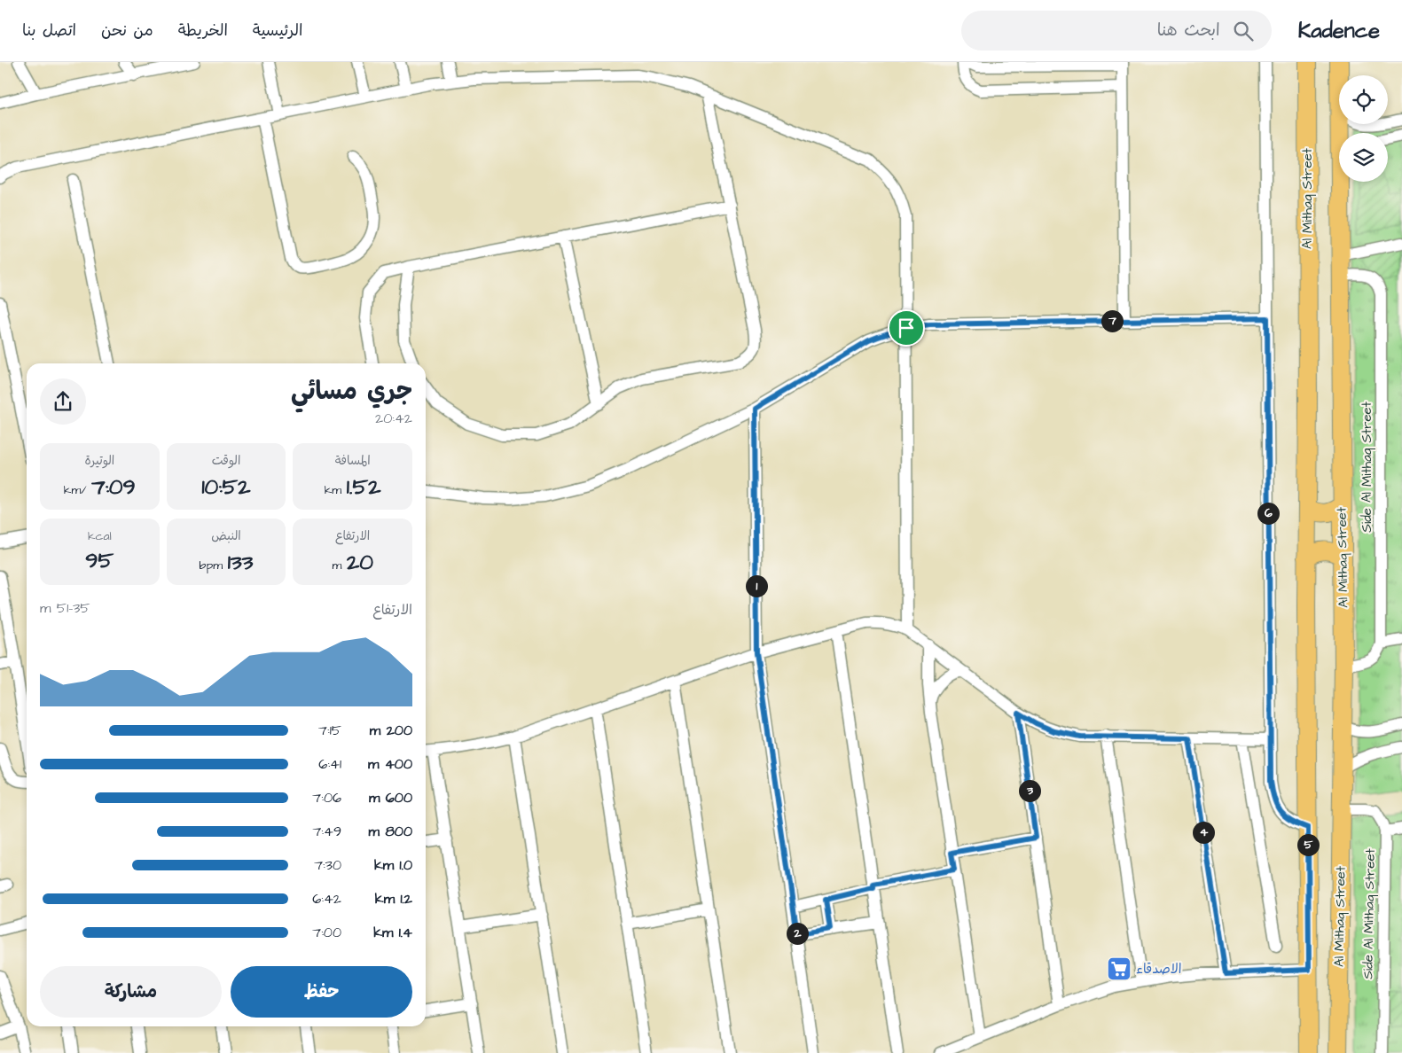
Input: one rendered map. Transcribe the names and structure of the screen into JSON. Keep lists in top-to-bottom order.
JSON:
{
  "streets": {
    "main road": ["Al Mithaq Street"],
    "street": ["Side Al Mithaq Street"]
  },
  "crossings": [
    ["Al Mithaq Street", "Side Al Mithaq Street"]
  ],
  "places": {
    "supermarket": ["الاصدقاء"]
  },
  "page": {
    "header": "Kadence",
    "search": "ابحث هنا",
    "nav": [
      "الرئيسية",
      "الخريطة",
      "من نحن",
      "اتصل بنا"
    ],
    "pins": [
      "7",
      "6",
      "1",
      "3",
      "4",
      "5",
      "2"
    ],
    "heading": ["جري مسائي", "20:42"],
    "stats": [
      ["المسافة", "1.52 km"],
      ["الوقت", "10:52"],
      ["الوتيرة", "7:09 /km"],
      ["الارتفاع", "20 m"],
      ["النبض", "133 bpm"],
      ["kcal", "95"]
    ],
    "chart": ["الارتفاع", "35–51 m"],
    "list": [
      {
        "name": "200 m",
        "note": "7:15"
      },
      {
        "name": "400 m",
        "note": "6:41"
      },
      {
        "name": "600 m",
        "note": "7:06"
      },
      {
        "name": "800 m",
        "note": "7:49"
      },
      {
        "name": "1.0 km",
        "note": "7:30"
      },
      {
        "name": "1.2 km",
        "note": "6:42"
      },
      {
        "name": "1.4 km",
        "note": "7:00"
      }
    ],
    "buttons": ["حفظ", "مشاركة"]
  }
}
